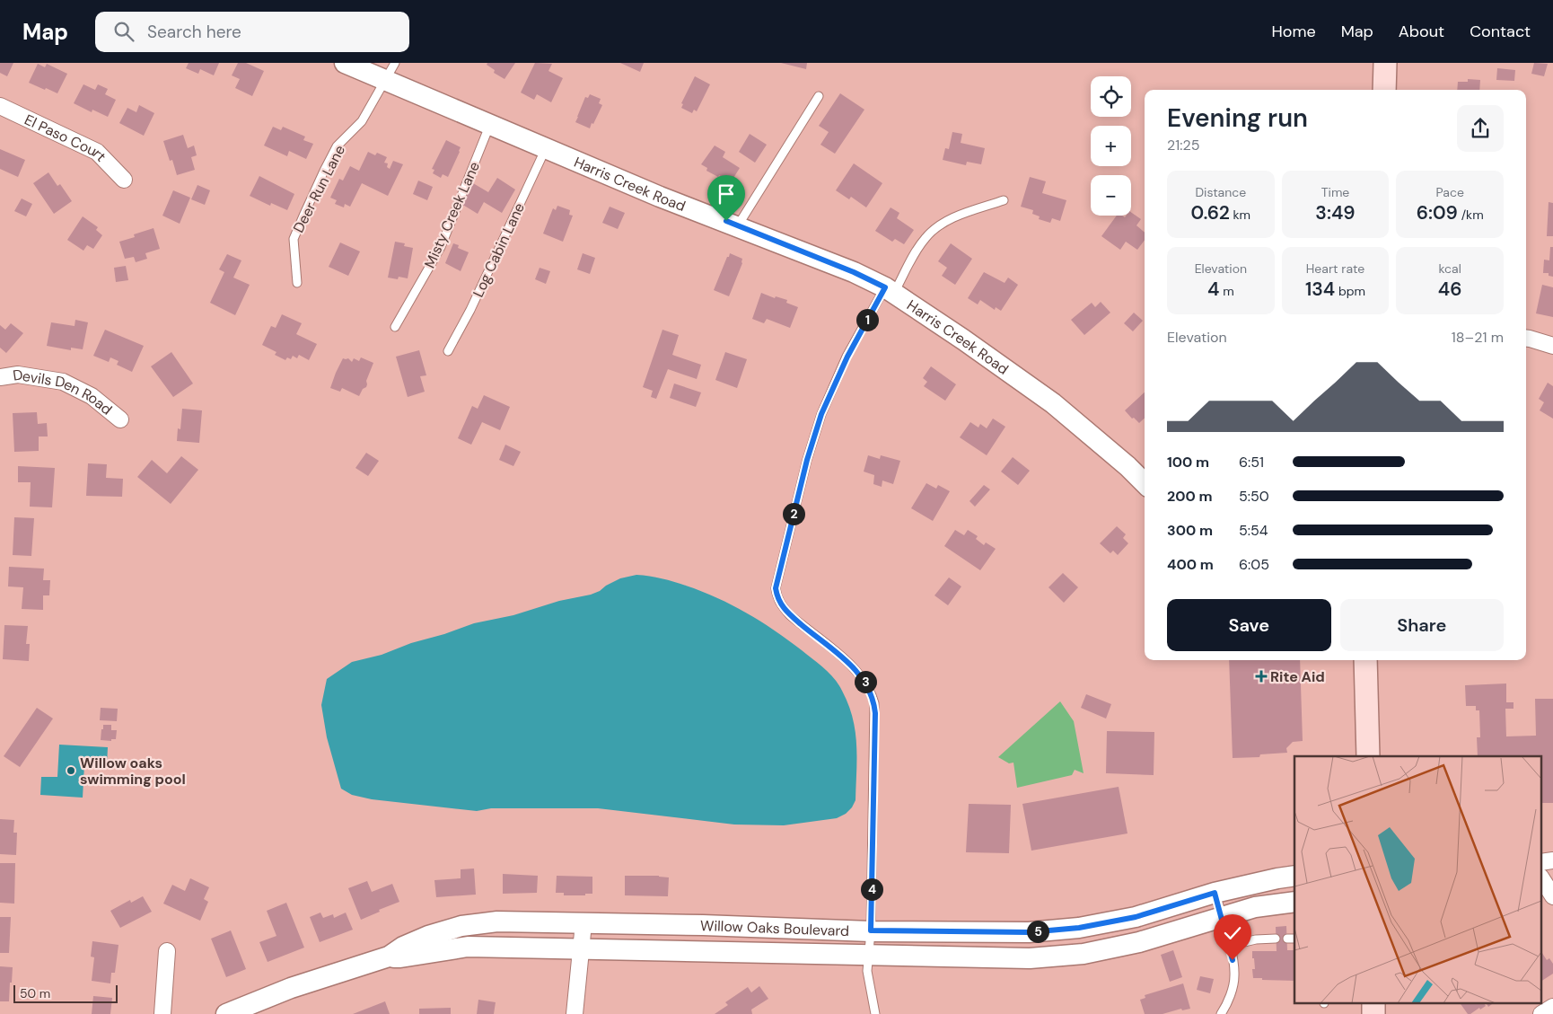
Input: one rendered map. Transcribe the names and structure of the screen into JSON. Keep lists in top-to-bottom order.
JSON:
{
  "streets": {
    "street": [
      "El Paso Court",
      "Harris Creek Road",
      "Devils Den Road",
      "Willow Oaks Boulevard"
    ],
    "lane": ["Deer Run Lane", "Misty Creek Lane", "Log Cabin Lane"]
  },
  "crossings": [
    ["Harris Creek Road", "Deer Run Lane"],
    ["Harris Creek Road", "Misty Creek Lane"],
    ["Harris Creek Road", "Log Cabin Lane"]
  ],
  "places": {
    "health": ["Rite Aid"],
    "other": ["Willow oaks swimming pool"]
  },
  "scale_bar": "50 m",
  "page": {
    "header": "Map",
    "search": "Search here",
    "nav": [
      "Home",
      "Map",
      "About",
      "Contact"
    ],
    "map_buttons": ["+", "−"],
    "heading": ["Evening run", "21:25"],
    "stats": [
      ["Distance", "0.62 km"],
      ["Time", "3:49"],
      ["Pace", "6:09 /km"],
      ["Elevation", "4 m"],
      ["Heart rate", "134 bpm"],
      ["kcal", "46"]
    ],
    "pins": [
      "1",
      "2",
      "3",
      "4",
      "5"
    ],
    "chart": ["Elevation", "18–21 m"],
    "list": [
      {
        "name": "100 m",
        "note": "6:51"
      },
      {
        "name": "200 m",
        "note": "5:50"
      },
      {
        "name": "300 m",
        "note": "5:54"
      },
      {
        "name": "400 m",
        "note": "6:05"
      }
    ],
    "buttons": ["Save", "Share"],
    "scale": "50 m"
  }
}
